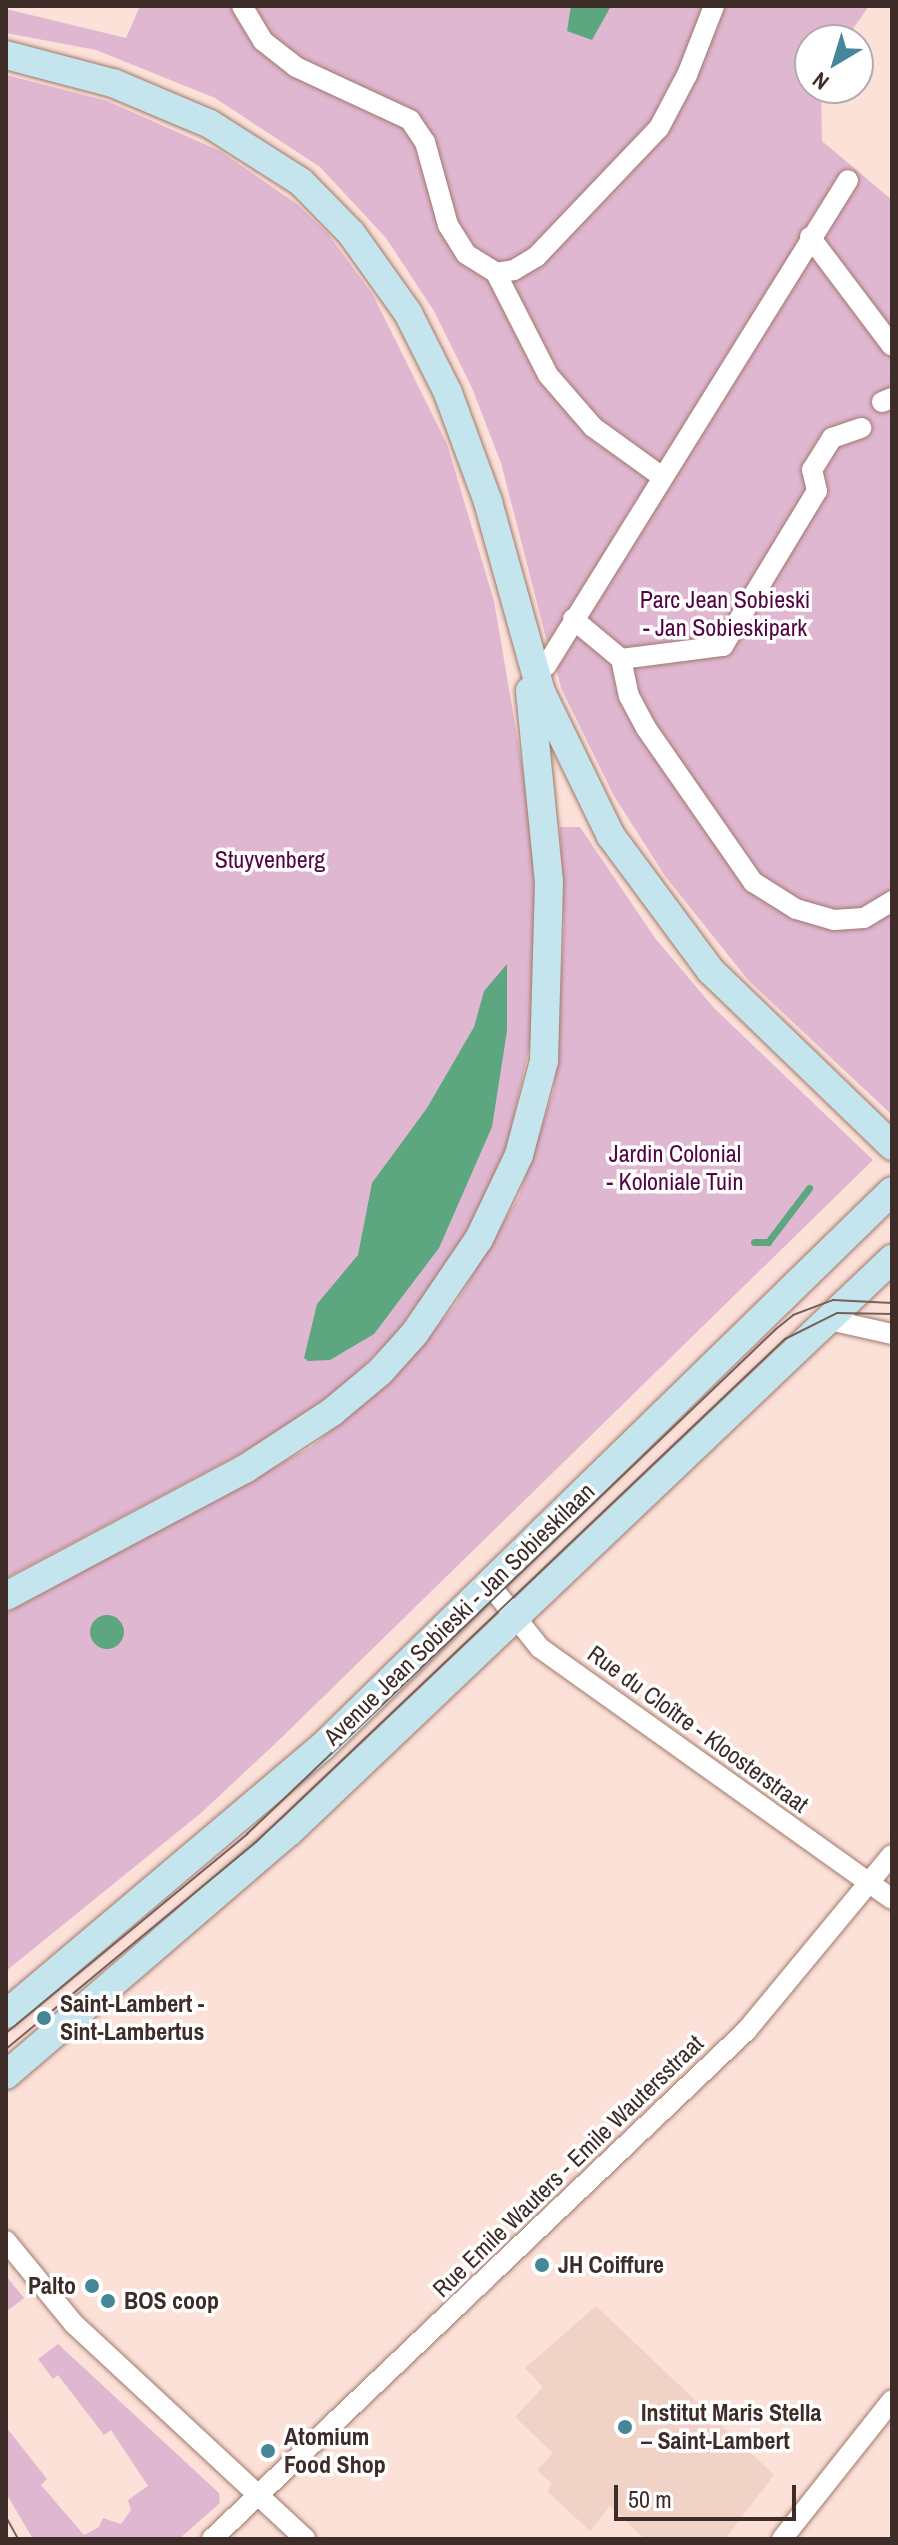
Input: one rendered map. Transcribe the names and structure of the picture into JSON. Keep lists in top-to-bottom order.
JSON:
{
  "streets": {
    "street": ["Avenue Jean Sobieski - Jan Sobieskilaan", "Rue du Cloître - Kloosterstraat", "Rue Emile Wauters - Emile Wautersstraat"]
  },
  "crossings": [
    ["Avenue Jean Sobieski - Jan Sobieskilaan", "Rue du Cloître - Kloosterstraat"],
    ["Rue du Cloître - Kloosterstraat", "Rue Emile Wauters - Emile Wautersstraat"]
  ],
  "parks": ["Parc Jean Sobieski - Jan Sobieskipark", "Stuyvenberg", "Jardin Colonial - Koloniale Tuin"],
  "places": [
    "Saint-Lambert - Sint-Lambertus",
    "JH Coiffure",
    "Palto",
    "BOS coop",
    "Institut Maris Stella – Saint-Lambert",
    "Atomium Food Shop"
  ],
  "scale_bar": "50 m",
  "north": "bottom left"
}
